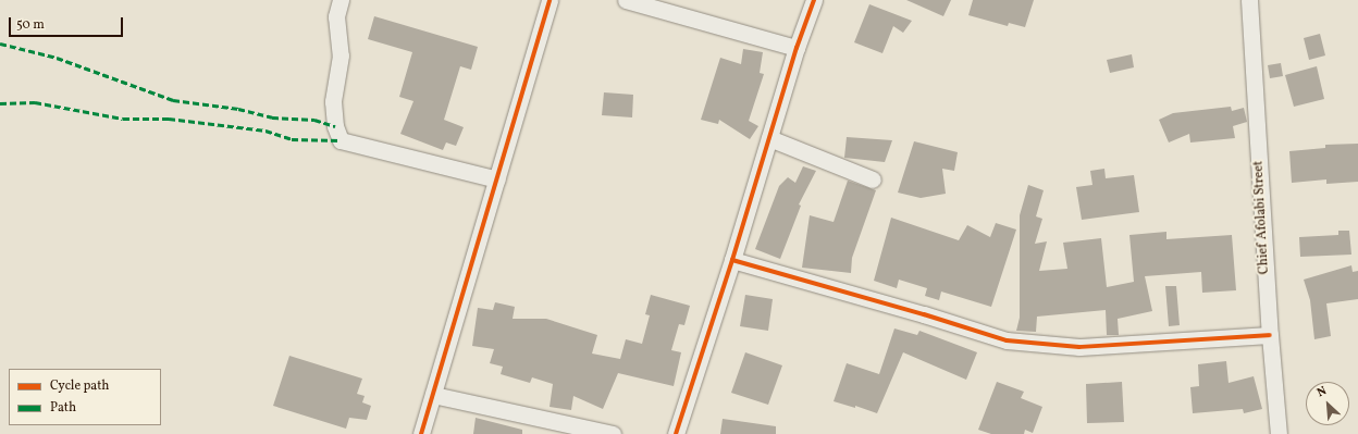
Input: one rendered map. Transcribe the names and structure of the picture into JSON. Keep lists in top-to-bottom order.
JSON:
{
  "streets": {
    "street": ["Chief Afolabi Street"]
  },
  "legend": ["Cycle path", "Path"],
  "scale_bar": "50 m",
  "north": "top left"
}
